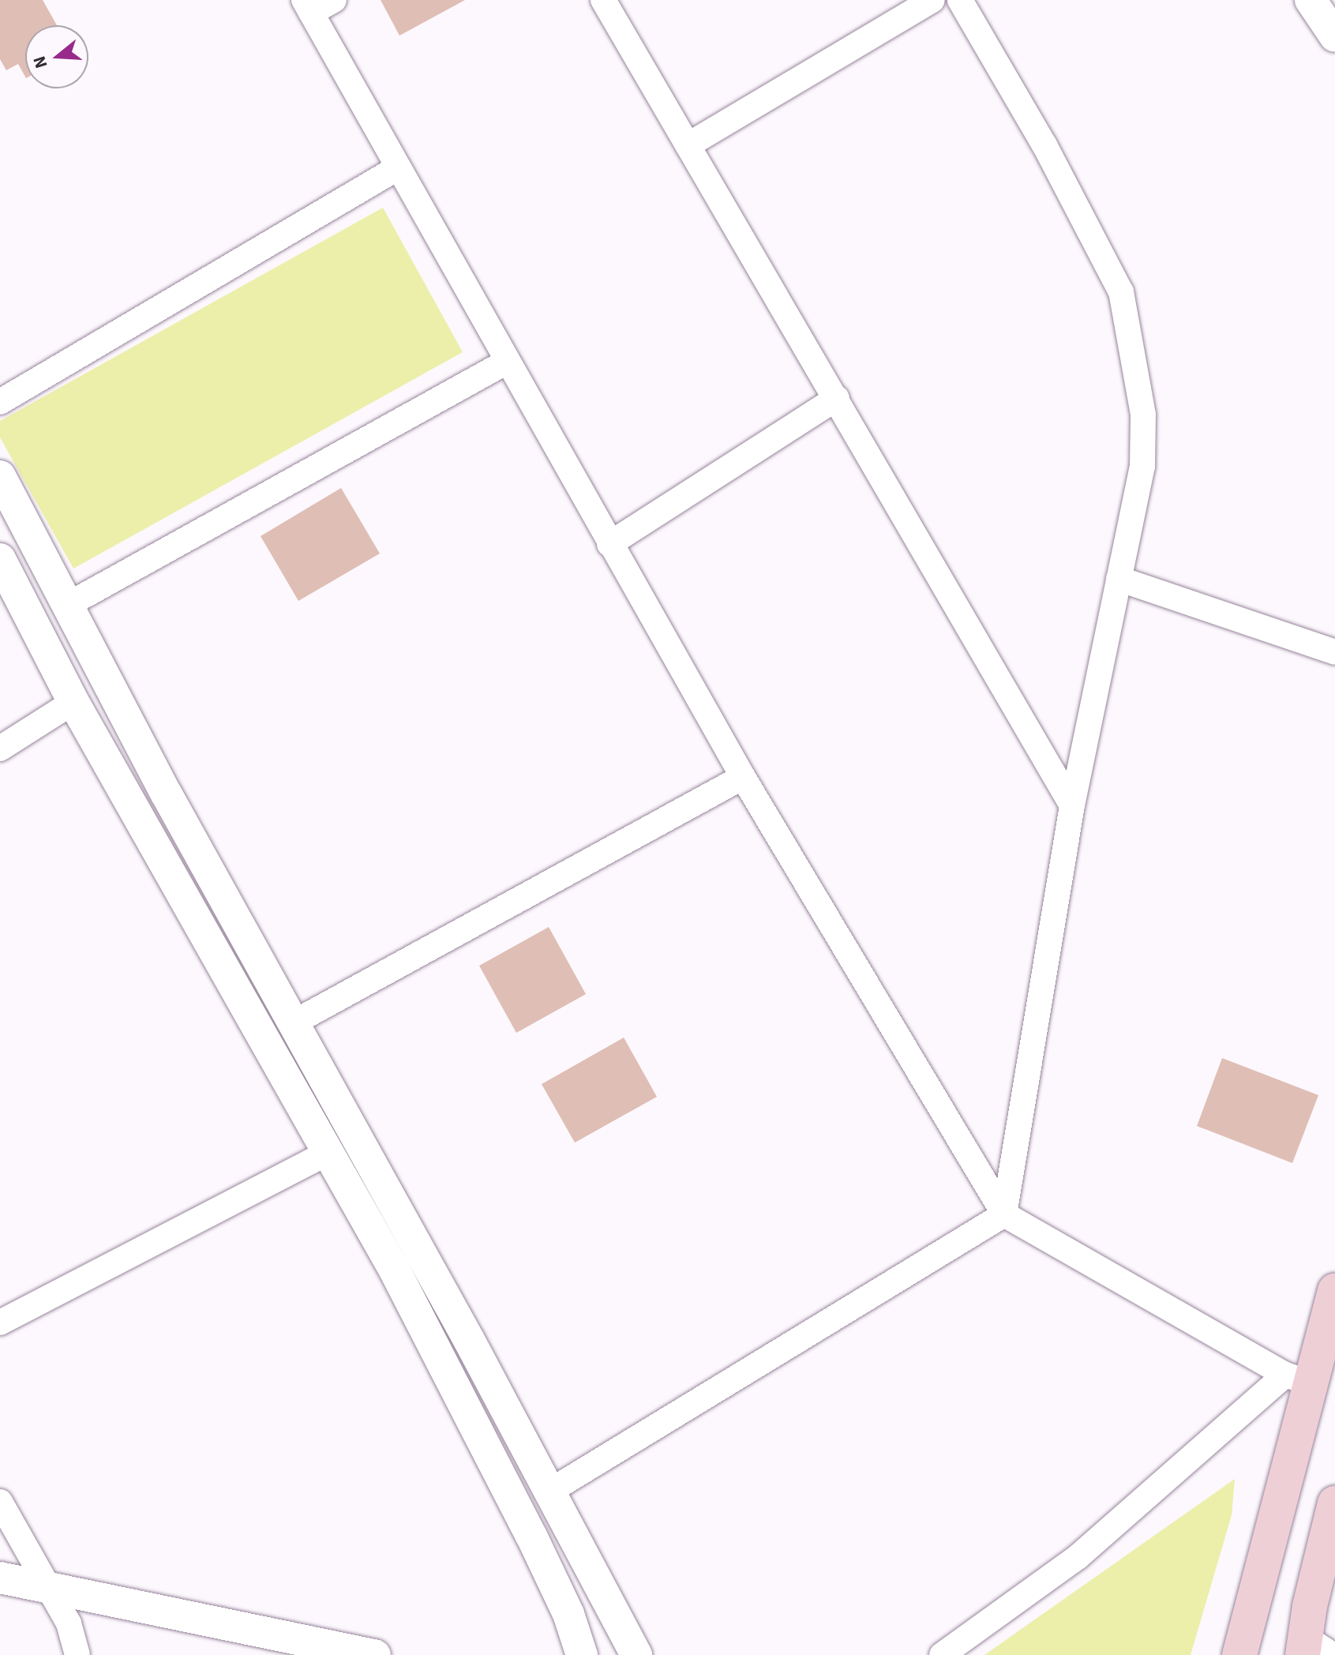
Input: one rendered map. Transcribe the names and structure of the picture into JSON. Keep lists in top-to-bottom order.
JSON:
{
  "north": "left"
}
